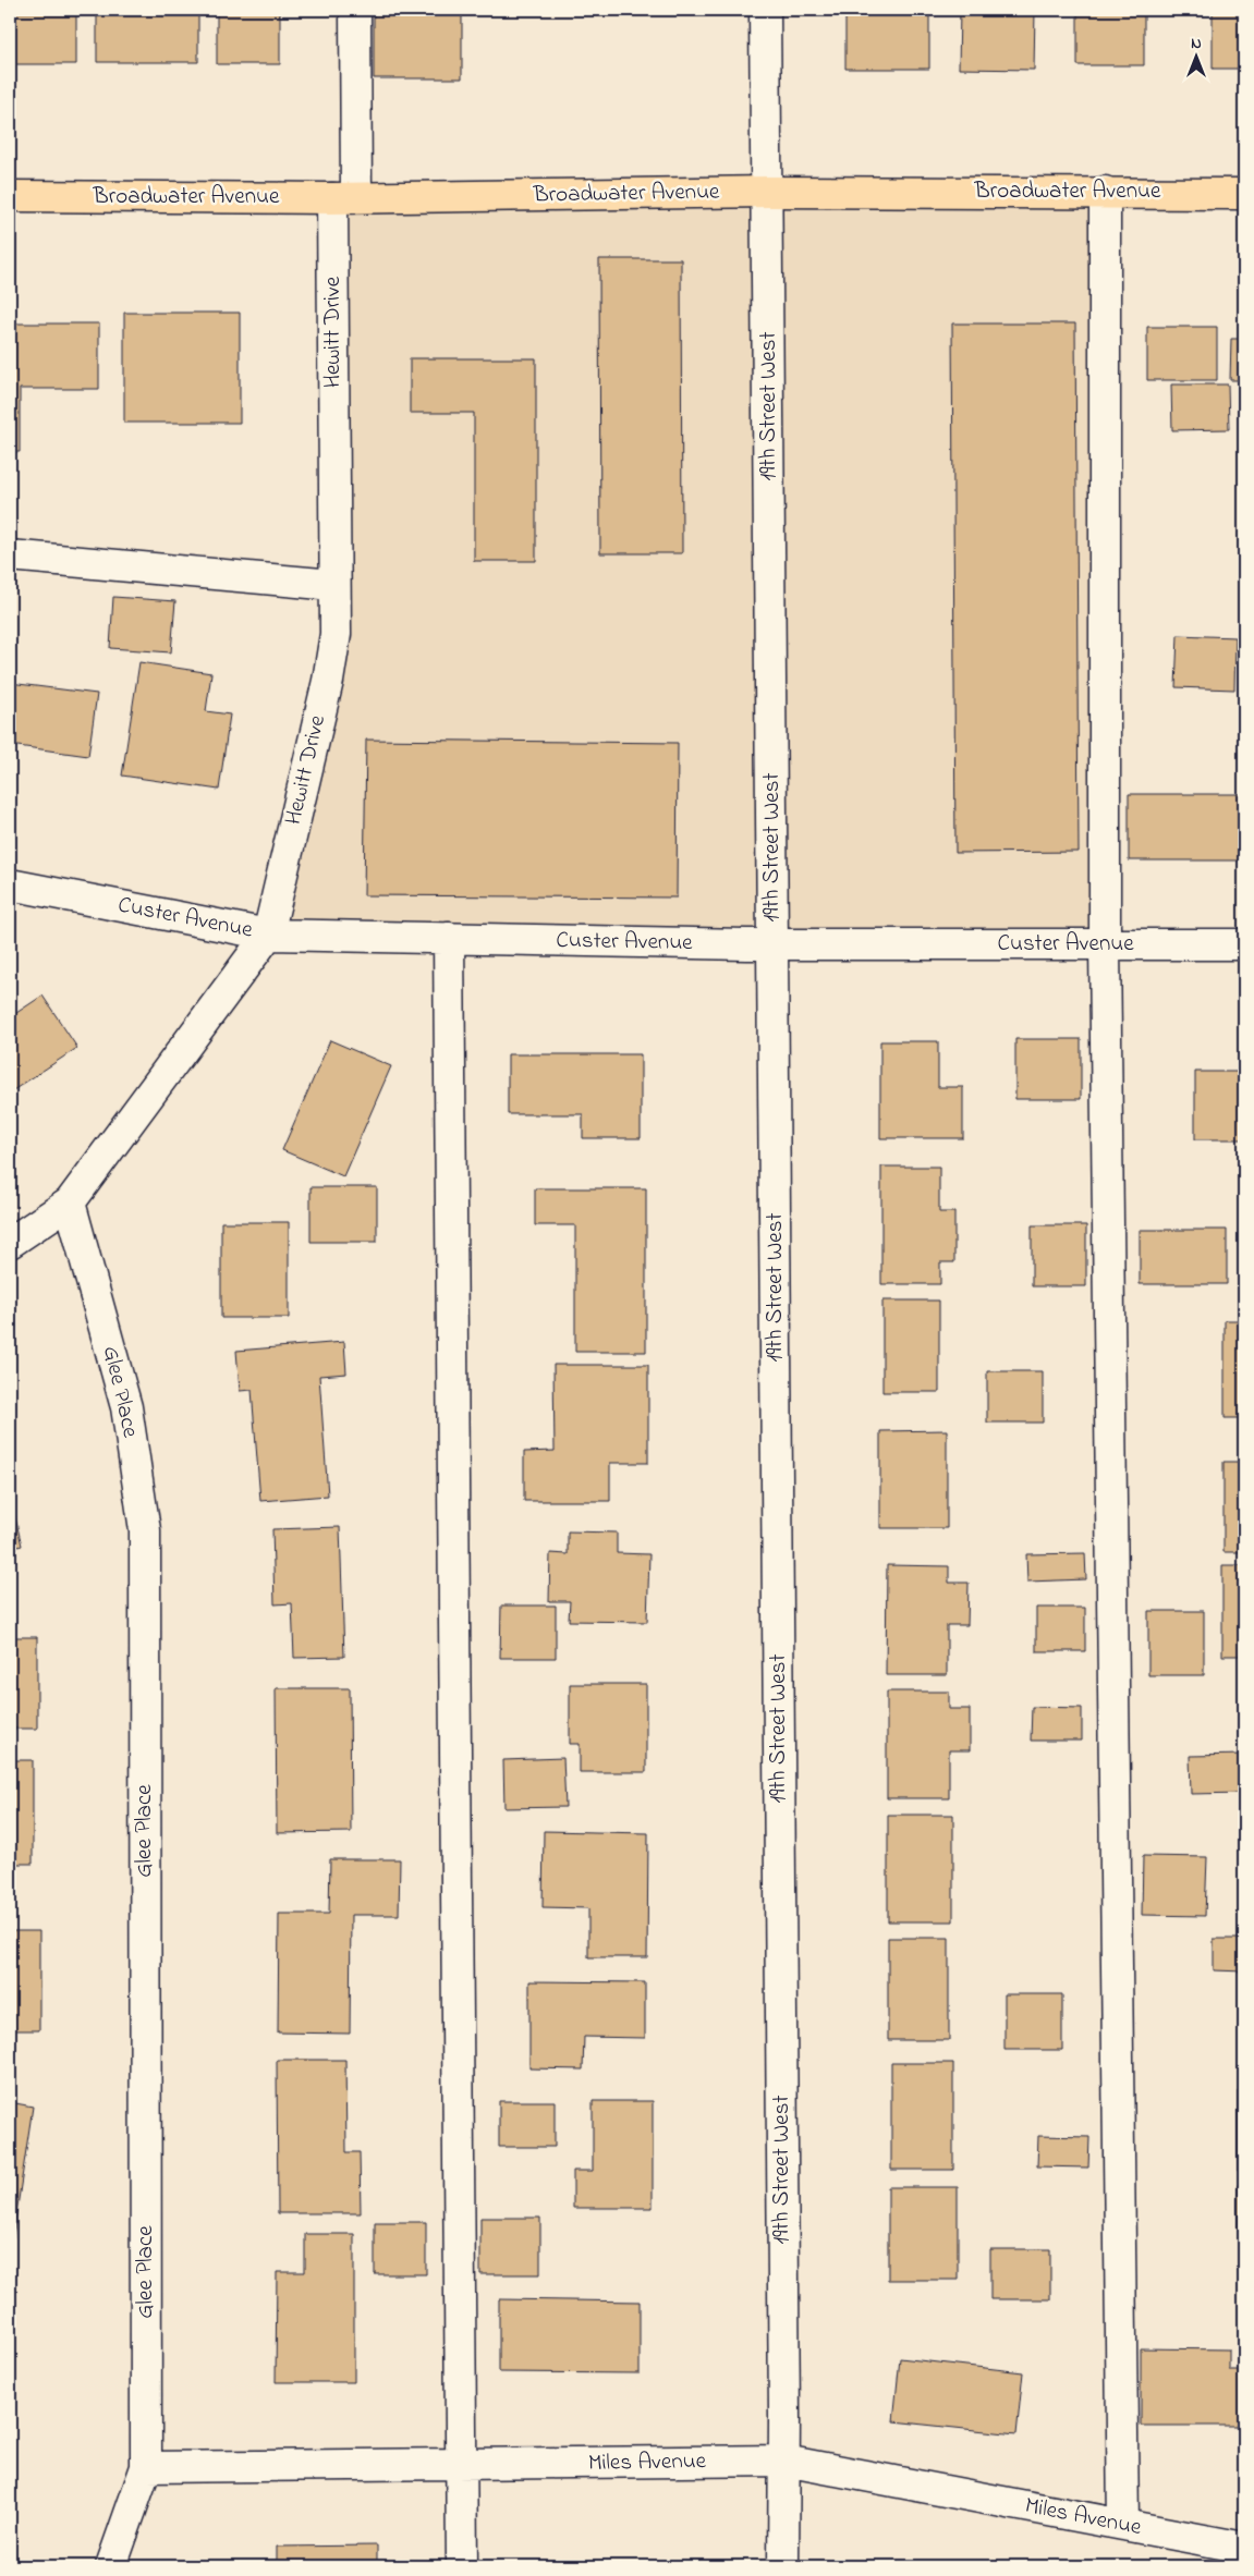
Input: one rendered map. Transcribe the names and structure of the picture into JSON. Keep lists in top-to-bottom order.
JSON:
{
  "streets": {
    "main road": ["Broadwater Avenue"],
    "street": [
      "Hewitt Drive",
      "19th Street West",
      "Custer Avenue",
      "Glee Place",
      "Miles Avenue"
    ]
  },
  "crossings": [
    ["Broadwater Avenue", "Hewitt Drive"],
    ["Broadwater Avenue", "19th Street West"],
    ["Hewitt Drive", "Custer Avenue"],
    ["Hewitt Drive", "Glee Place"],
    ["19th Street West", "Custer Avenue"],
    ["19th Street West", "Miles Avenue"],
    ["Glee Place", "Miles Avenue"]
  ],
  "north": "top"
}
